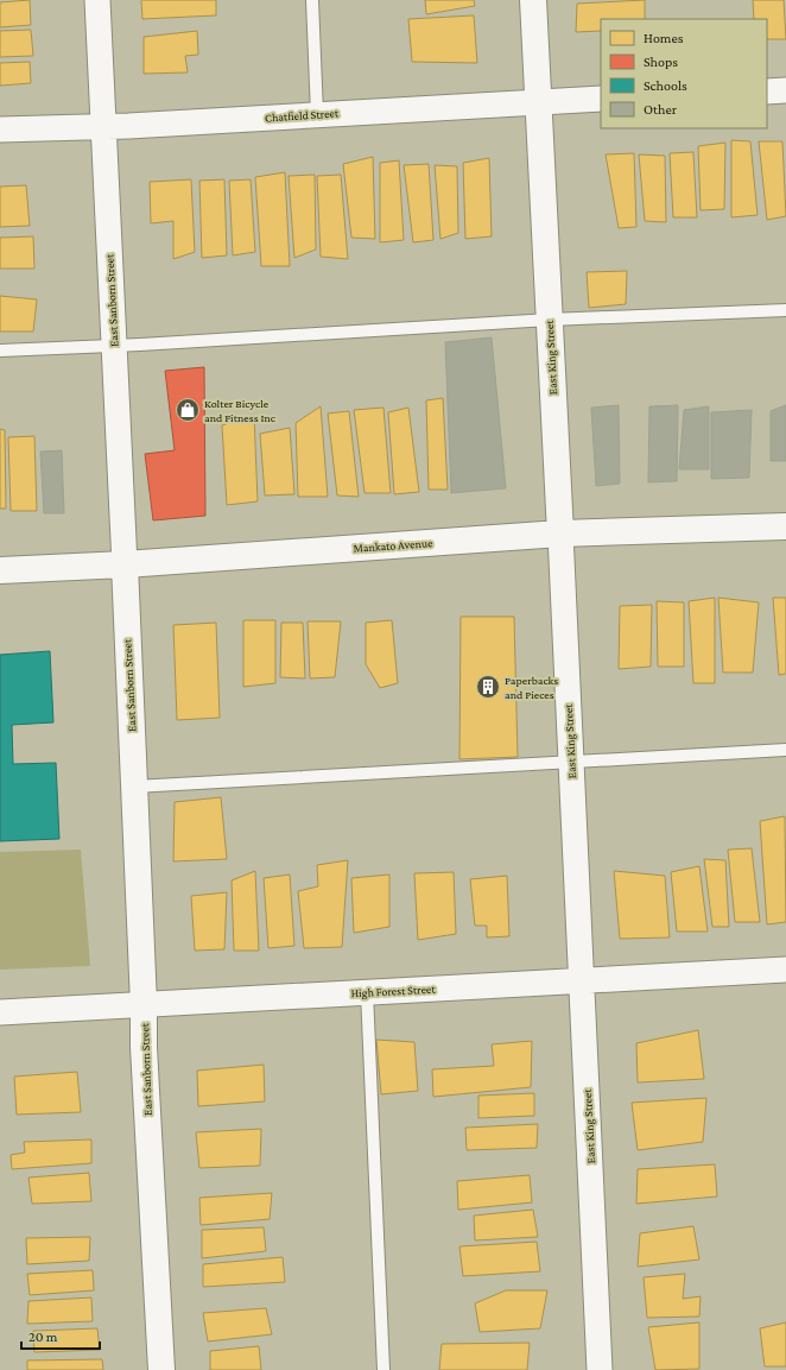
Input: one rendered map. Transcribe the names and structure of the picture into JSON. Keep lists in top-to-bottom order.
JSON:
{
  "streets": {
    "street": [
      "Chatfield Street",
      "East Sanborn Street",
      "East King Street",
      "Mankato Avenue",
      "High Forest Street"
    ]
  },
  "crossings": [
    ["Chatfield Street", "East Sanborn Street"],
    ["Chatfield Street", "East King Street"],
    ["East Sanborn Street", "Mankato Avenue"],
    ["East Sanborn Street", "High Forest Street"],
    ["East King Street", "Mankato Avenue"],
    ["East King Street", "High Forest Street"]
  ],
  "places": {
    "shop": ["Kolter Bicycle and Fitness Inc"],
    "building": ["Paperbacks and Pieces"]
  },
  "legend": [
    "Homes",
    "Shops",
    "Schools",
    "Other"
  ],
  "scale_bar": "20 m"
}
